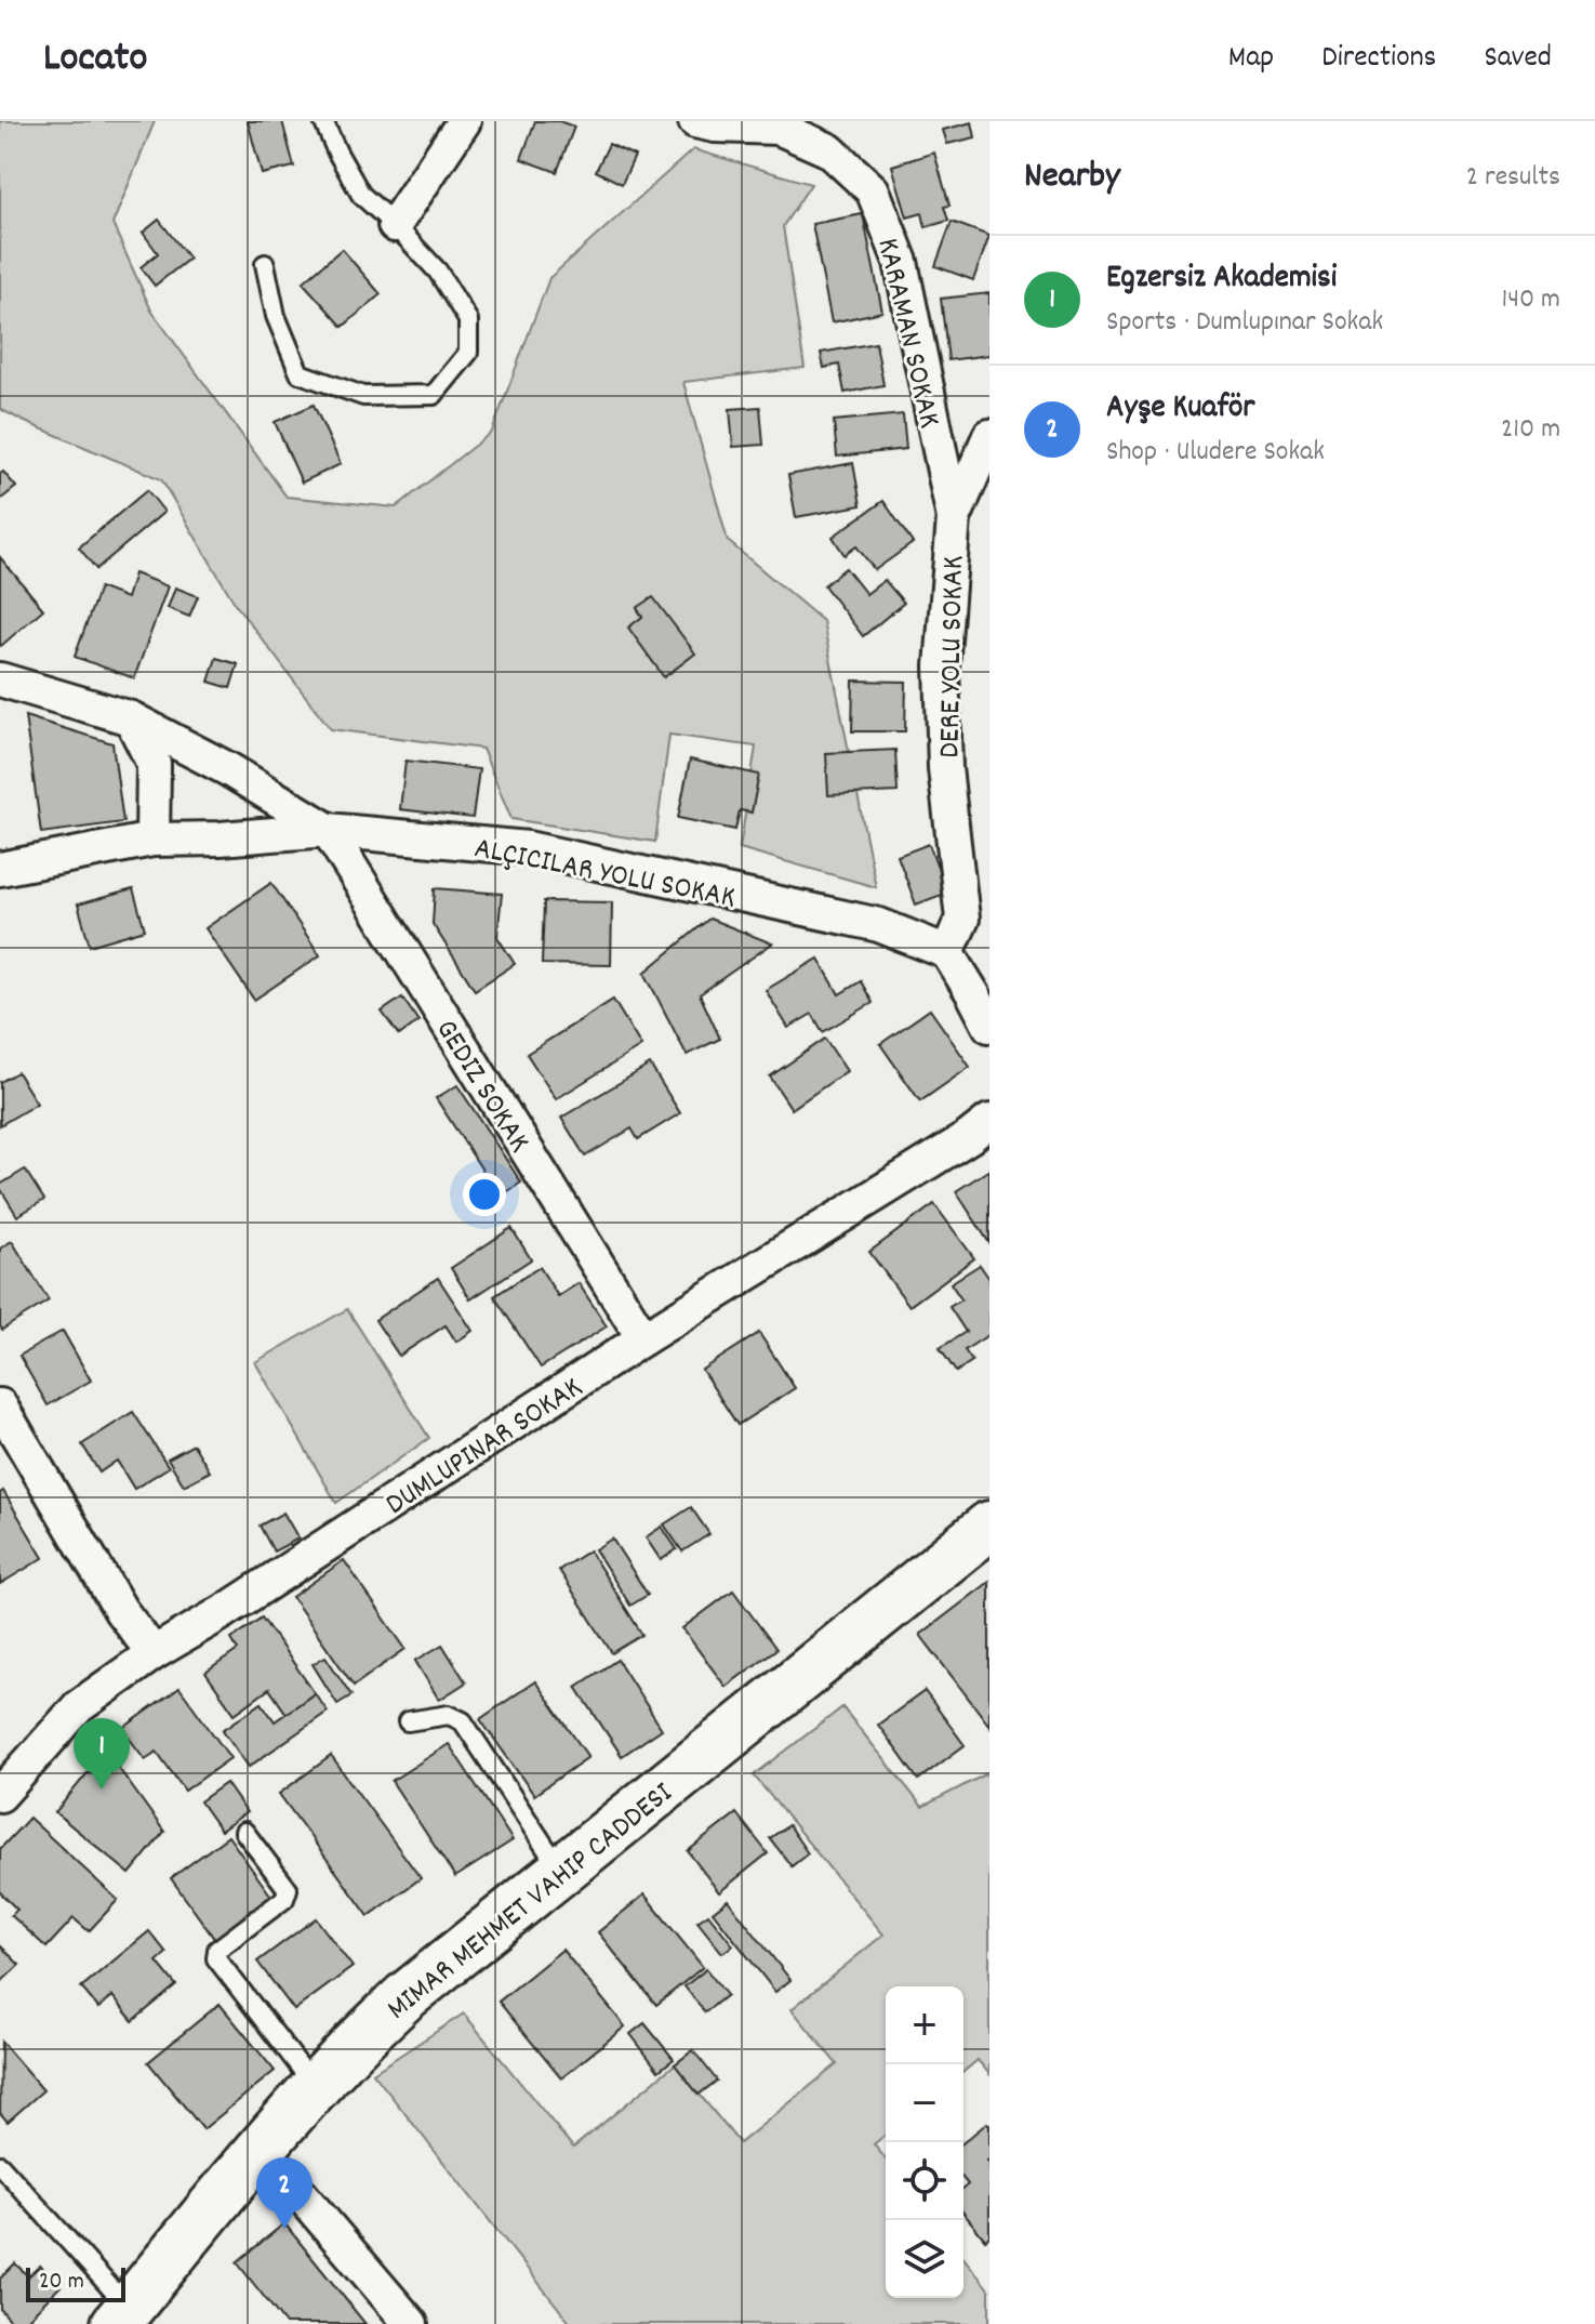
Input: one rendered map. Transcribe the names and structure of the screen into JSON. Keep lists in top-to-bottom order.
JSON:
{
  "streets": {
    "main road": ["MIMAR MEHMET VAHIP CADDESI"],
    "street": ["KARAMAN SOKAK", "DERE YOLU SOKAK", "GEDIZ SOKAK"]
  },
  "crossings": [
    ["KARAMAN SOKAK", "DERE YOLU SOKAK"]
  ],
  "scale_bar": "20 m",
  "page": {
    "header": "Locato",
    "nav": ["Map", "Directions", "Saved"],
    "heading": ["Nearby", "2 results"],
    "list": [
      {
        "mark": "1",
        "name": "Egzersiz Akademisi",
        "note": "Sports · Dumlupınar Sokak",
        "value": "140 m"
      },
      {
        "mark": "2",
        "name": "Ayşe Kuaför",
        "note": "Shop · Uludere Sokak",
        "value": "210 m"
      }
    ],
    "pins": ["1", "2"],
    "map_buttons": ["+", "−"],
    "scale": "20 m"
  }
}
